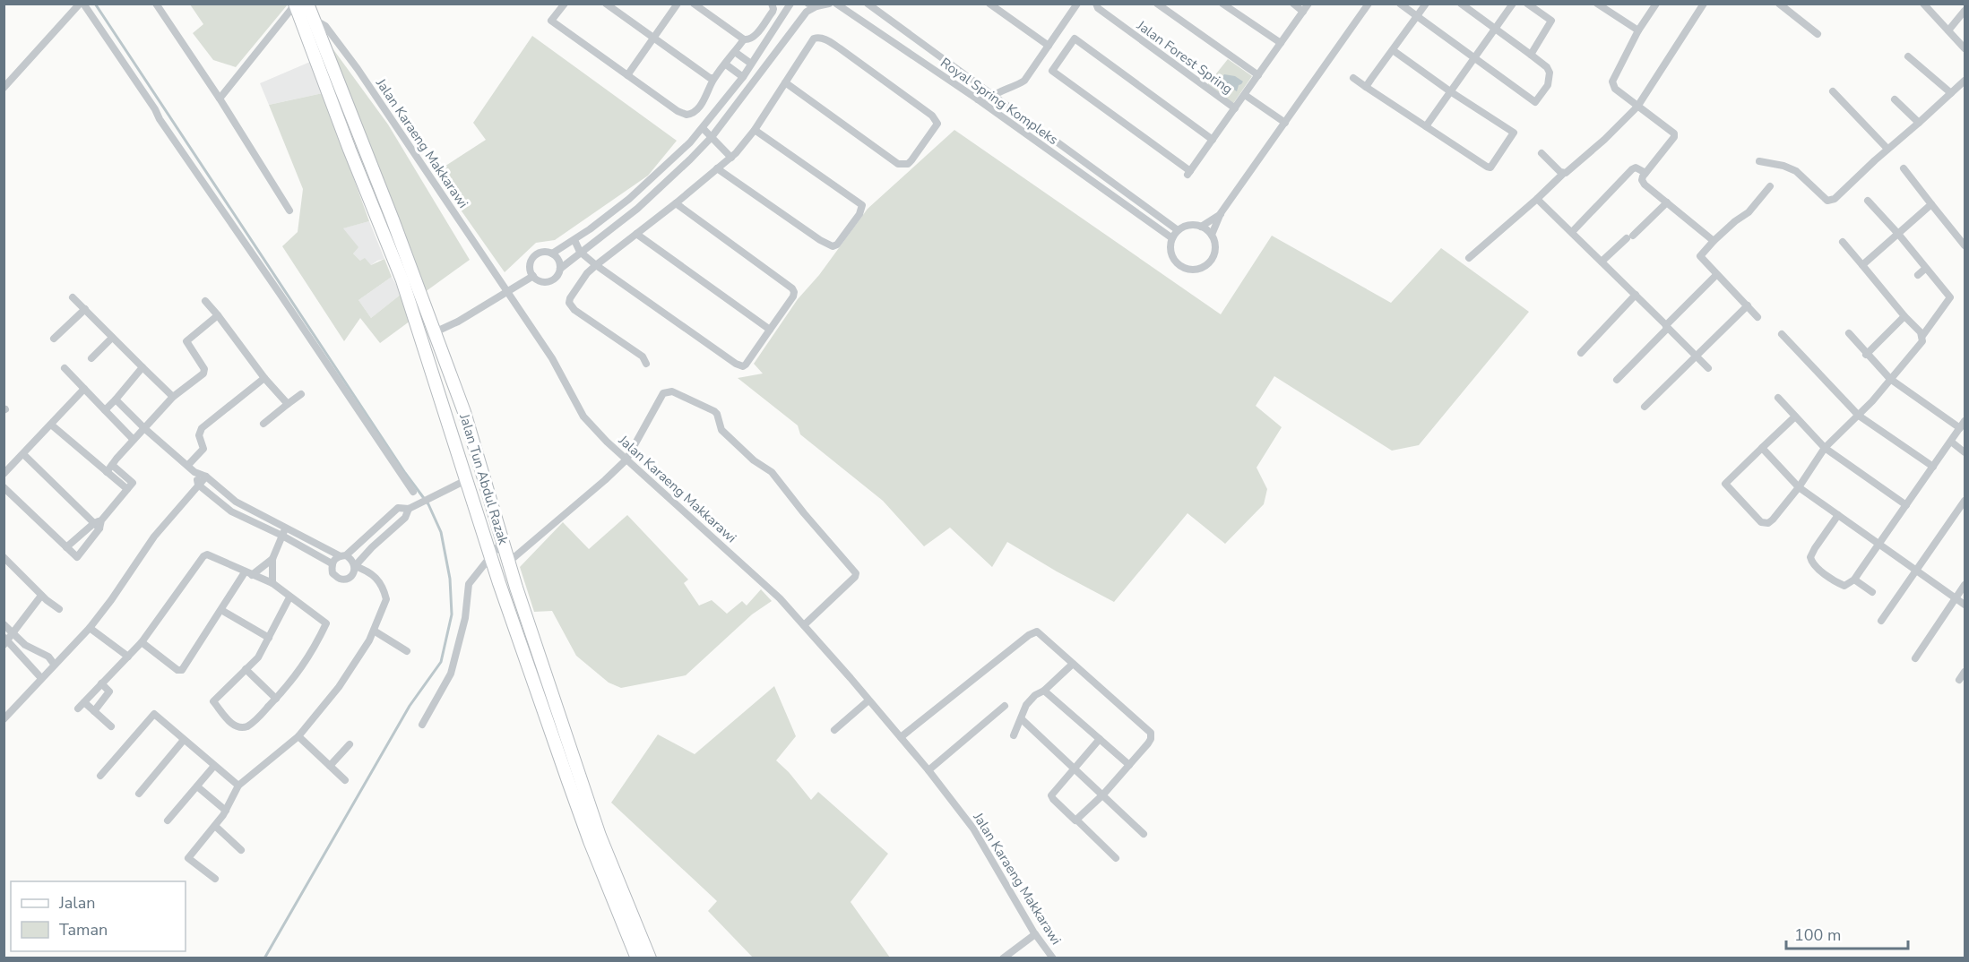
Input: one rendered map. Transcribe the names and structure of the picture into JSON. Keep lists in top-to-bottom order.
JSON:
{
  "streets": {
    "main road": ["Jalan Tun Abdul Razak"],
    "street": ["Jalan Forest Spring", "Royal Spring Kompleks", "Jalan Karaeng Makkarawi"]
  },
  "crossings": [
    ["Jalan Karaeng Makkarawi", "Jalan Tun Abdul Razak"]
  ],
  "legend": ["Jalan", "Taman"],
  "scale_bar": "100 m"
}
